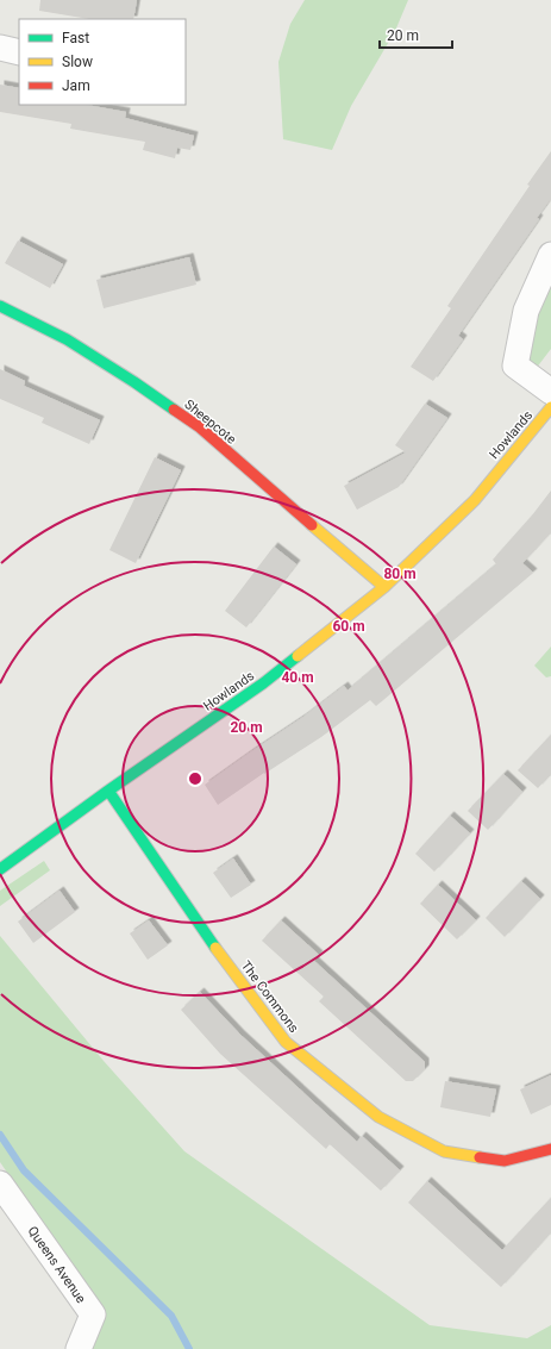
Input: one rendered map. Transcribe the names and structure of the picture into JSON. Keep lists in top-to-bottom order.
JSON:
{
  "streets": {
    "street": [
      "Sheepcote",
      "Howlands",
      "The Commons",
      "Queens Avenue"
    ]
  },
  "crossings": [
    ["Sheepcote", "Howlands"],
    ["Howlands", "The Commons"]
  ],
  "legend": ["Fast", "Slow", "Jam"],
  "scale_bar": "20 m",
  "rings": [
    "80 m",
    "60 m",
    "40 m",
    "20 m"
  ]
}
